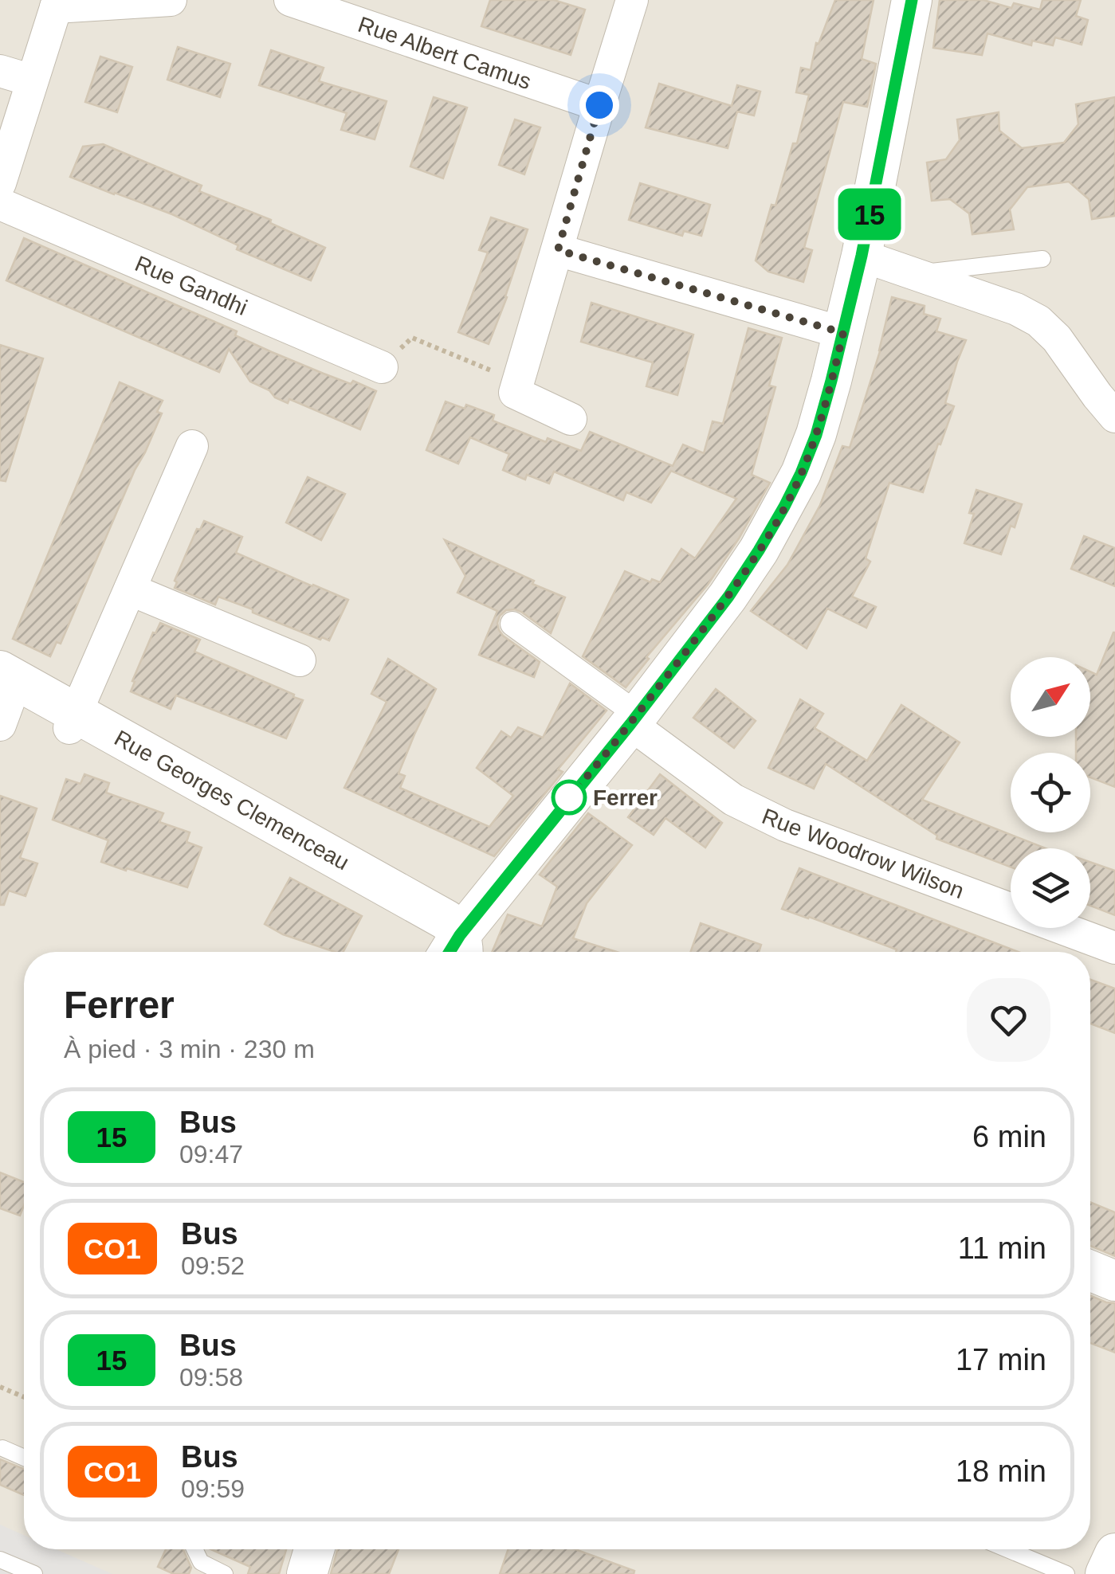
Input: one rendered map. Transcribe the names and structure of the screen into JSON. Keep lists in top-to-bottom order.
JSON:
{
  "streets": {
    "street": [
      "Rue Albert Camus",
      "Rue Gandhi",
      "Rue Georges Clemenceau",
      "Rue Woodrow Wilson"
    ]
  },
  "places": ["Ferrer"],
  "lines": ["bus line 15"],
  "north": "top right",
  "page": {
    "on_map": "15",
    "heading": ["Ferrer", "À pied · 3 min · 230 m"],
    "list": [
      {
        "mark": "15",
        "name": "Bus",
        "note": "09:47",
        "value": "6 min"
      },
      {
        "mark": "CO1",
        "name": "Bus",
        "note": "09:52",
        "value": "11 min"
      },
      {
        "mark": "15",
        "name": "Bus",
        "note": "09:58",
        "value": "17 min"
      },
      {
        "mark": "CO1",
        "name": "Bus",
        "note": "09:59",
        "value": "18 min"
      }
    ]
  }
}
